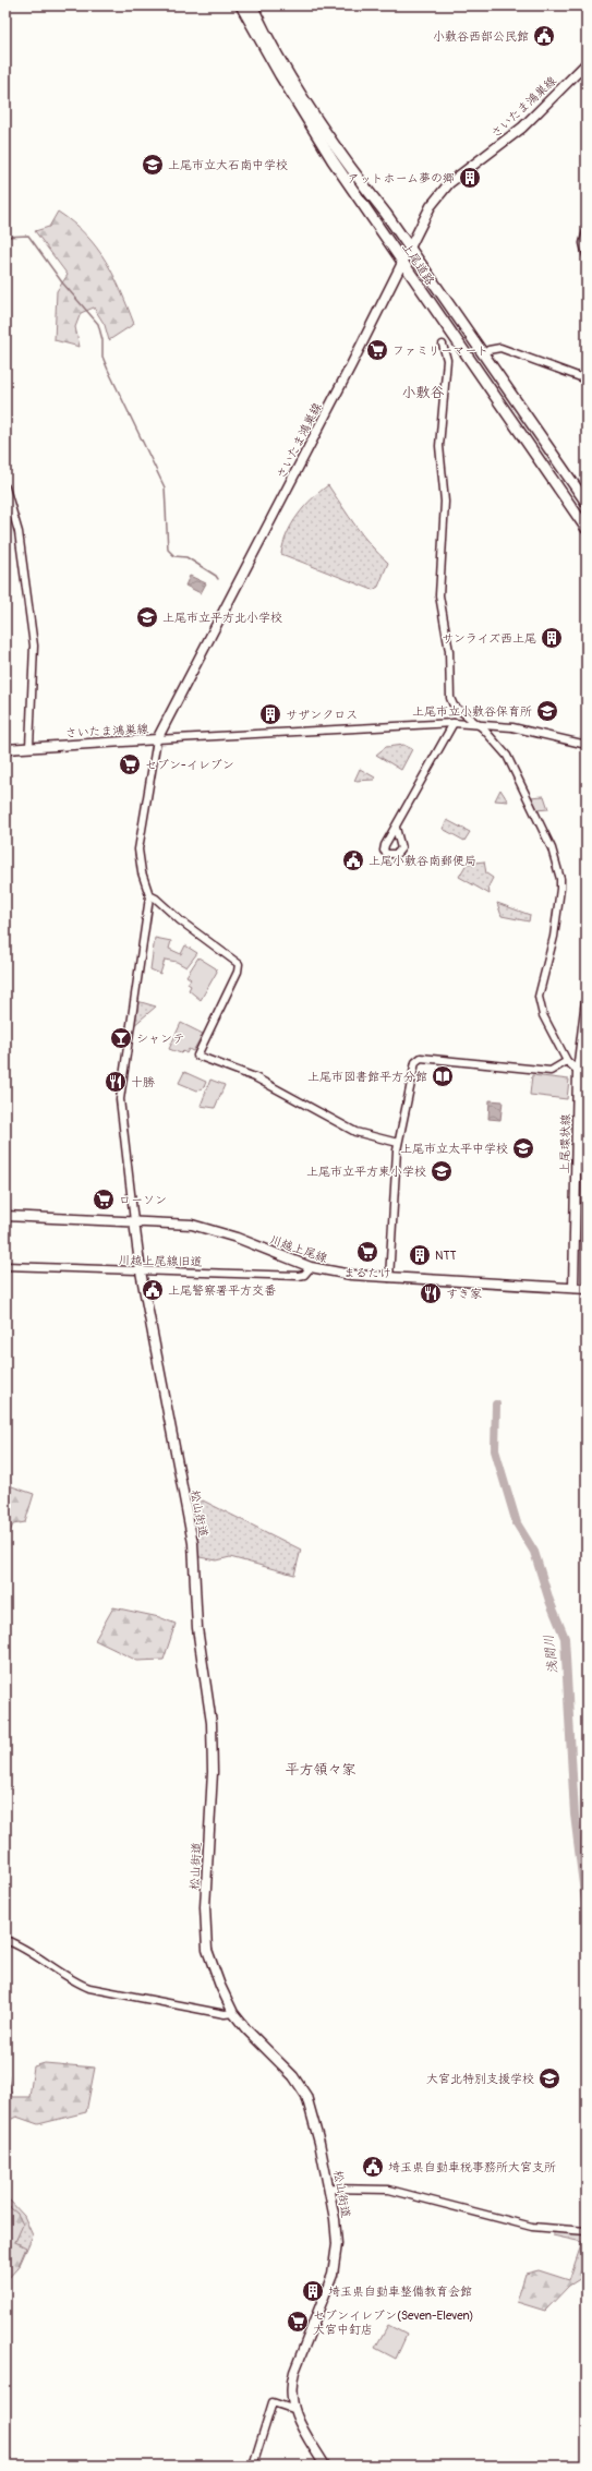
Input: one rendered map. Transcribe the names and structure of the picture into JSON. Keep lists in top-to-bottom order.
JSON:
{
  "streets": {
    "highway": ["上尾道路"],
    "main road": [
      "さいたま鴻巣線",
      "上尾環状線",
      "川越上尾線",
      "松山街道"
    ],
    "street": ["川越上尾線旧道"]
  },
  "crossings": [
    ["さいたま鴻巣線", "上尾道路"],
    ["上尾環状線", "川越上尾線"],
    ["川越上尾線", "川越上尾線旧道"],
    ["川越上尾線", "松山街道"],
    ["川越上尾線旧道", "松山街道"]
  ],
  "districts": ["小敷谷", "平方領々家"],
  "water": ["浅間川"],
  "places": {
    "public building": [
      "小敷谷西部公民館",
      "上尾小敷谷南郵便局",
      "上尾警察署平方交番",
      "埼玉県自動車税事務所大宮支所"
    ],
    "school or university": [
      "上尾市立大石南中学校",
      "上尾市立平方北小学校",
      "上尾市立小敷谷保育所",
      "上尾市立太平中学校",
      "上尾市立平方東小学校",
      "大宮北特別支援学校"
    ],
    "building": [
      "アットホーム夢の郷",
      "サンライズ西上尾",
      "サザンクロス",
      "NTT",
      "埼玉県自動車整備教育会館"
    ],
    "supermarket": [
      "ファミリーマート",
      "セブン-イレブン",
      "ローソン",
      "まるたけ",
      "セブンイレブン(Seven-Eleven) 大宮中釘店"
    ],
    "bar": ["シャンテ"],
    "library": ["上尾市図書館平方分館"],
    "restaurant": ["十勝", "すき家"]
  }
}
